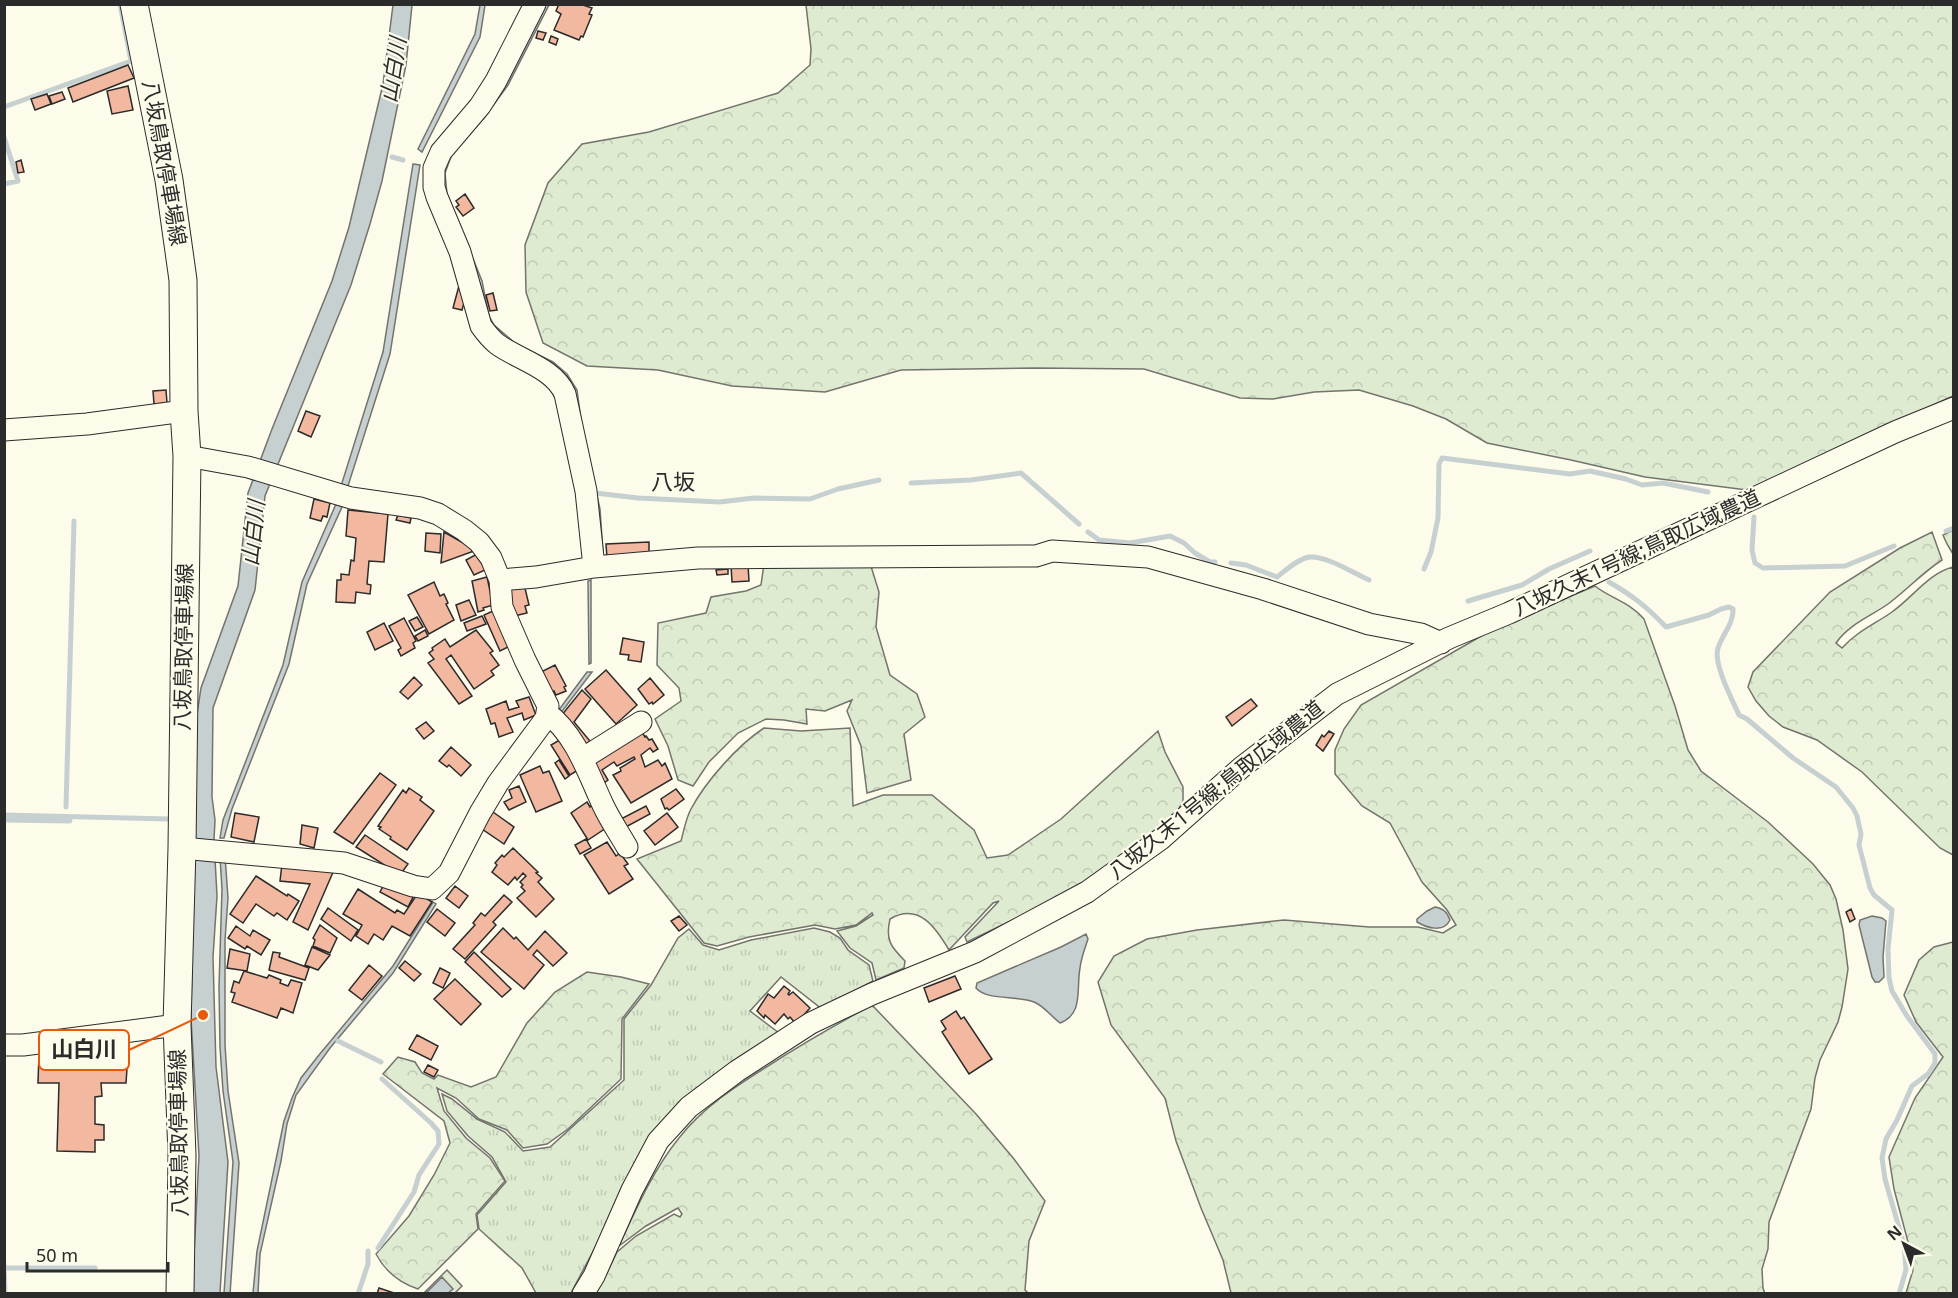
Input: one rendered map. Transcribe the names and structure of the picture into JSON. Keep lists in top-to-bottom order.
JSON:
{
  "streets": {
    "main road": ["八坂鳥取停車場線"],
    "street": ["八坂久末1号線;鳥取広域農道"]
  },
  "districts": ["八坂"],
  "water": ["山白川"],
  "places": ["山白川"],
  "scale_bar": "50 m",
  "north": "top left"
}
